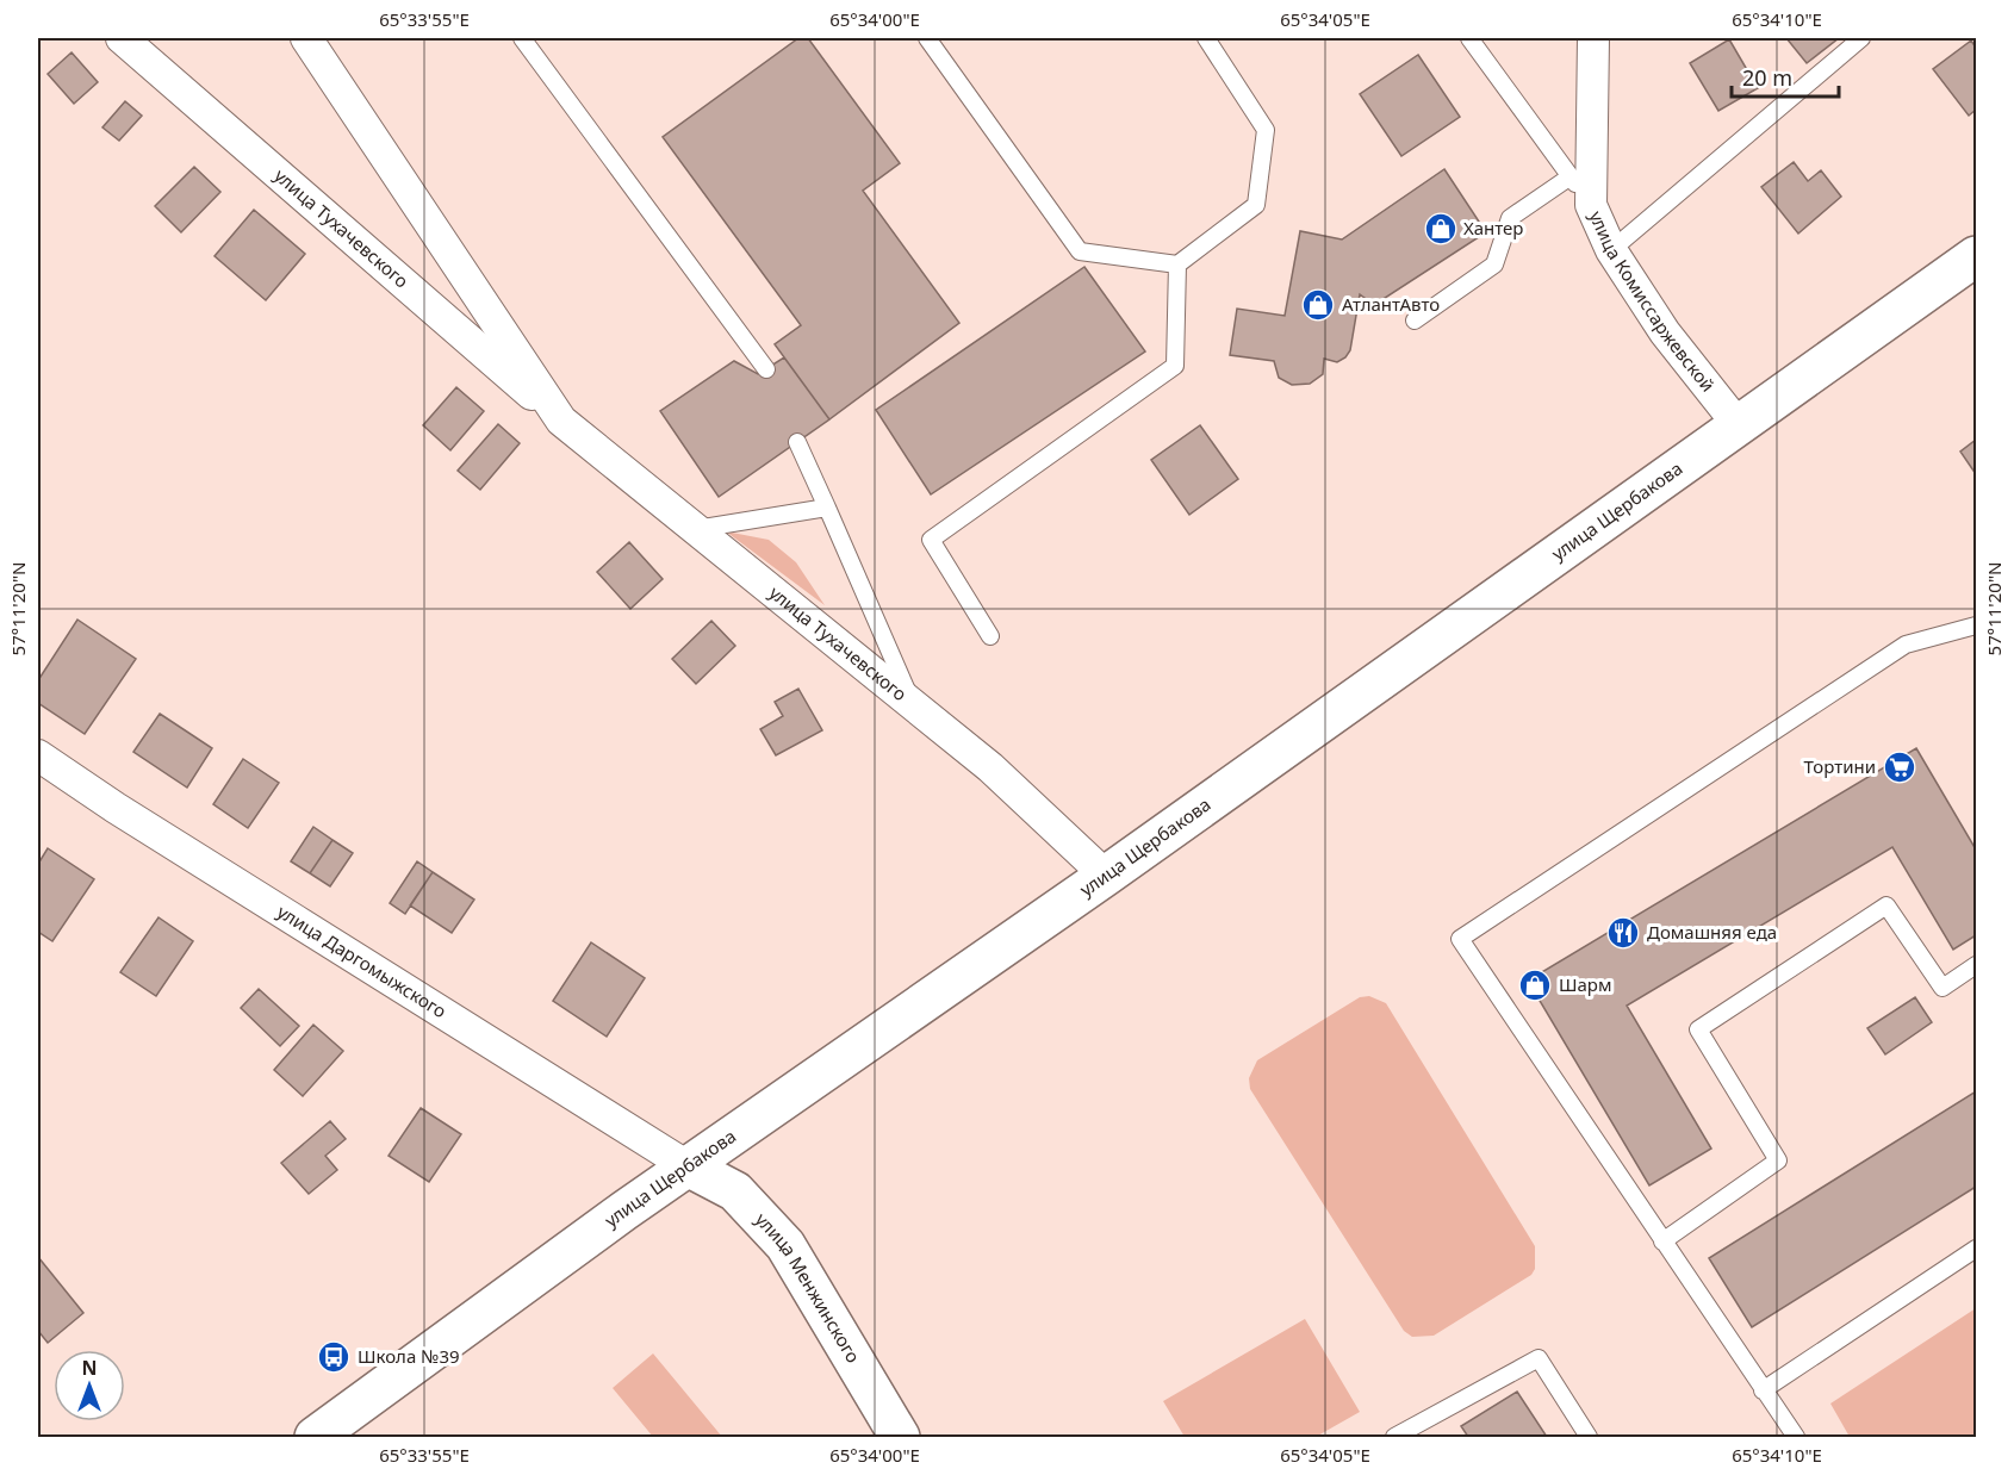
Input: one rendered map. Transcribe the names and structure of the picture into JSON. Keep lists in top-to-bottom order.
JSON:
{
  "streets": {
    "main road": ["улица Щербакова", "улица Менжинского"],
    "street": ["улица Тухачевского", "улица Комиссаржевской", "улица Даргомыжского"]
  },
  "crossings": [
    ["улица Тухачевского", "улица Щербакова"],
    ["улица Комиссаржевской", "улица Щербакова"],
    ["улица Щербакова", "улица Даргомыжского"],
    ["улица Щербакова", "улица Менжинского"],
    ["улица Даргомыжского", "улица Менжинского"]
  ],
  "places": {
    "shop": ["Хантер", "АтлантАвто", "Шарм"],
    "supermarket": ["Тортини"],
    "restaurant": ["Домашняя еда"],
    "bus stop": ["Школа №39"]
  },
  "scale_bar": "20 m",
  "north": "top",
  "coordinates": [
    "65°33'55\"E",
    "65°34'00\"E",
    "65°34'05\"E",
    "65°34'10\"E",
    "57°11'20\"N"
  ]
}
